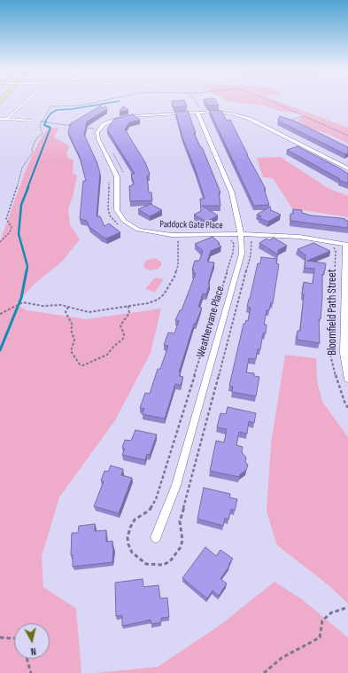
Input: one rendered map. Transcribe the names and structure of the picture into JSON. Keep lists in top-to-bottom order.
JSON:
{
  "streets": {
    "street": ["Paddock Gate Place", "Bloomfield Path Street", "Weathervane Place"]
  },
  "crossings": [
    ["Paddock Gate Place", "Bloomfield Path Street"],
    ["Paddock Gate Place", "Weathervane Place"]
  ],
  "north": "bottom"
}
